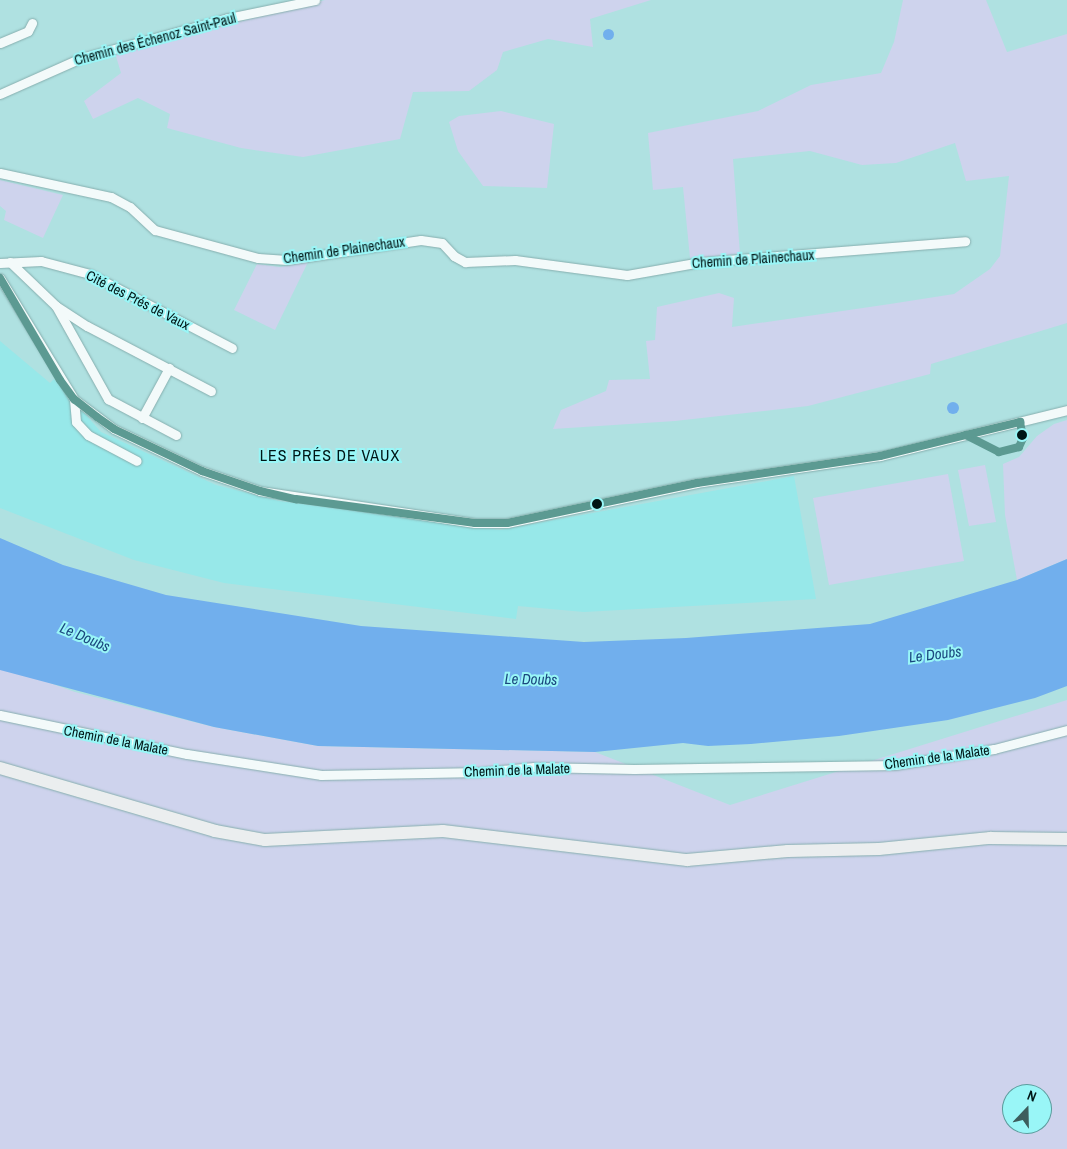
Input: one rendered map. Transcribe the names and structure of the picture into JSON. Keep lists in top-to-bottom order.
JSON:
{
  "streets": {
    "street": [
      "Chemin des Échenoz Saint-Paul",
      "Chemin de Plainechaux",
      "Cité des Prés de Vaux",
      "Chemin de la Malate"
    ]
  },
  "districts": ["LES PRÉS DE VAUX"],
  "water": ["Le Doubs"],
  "north": "top"
}
